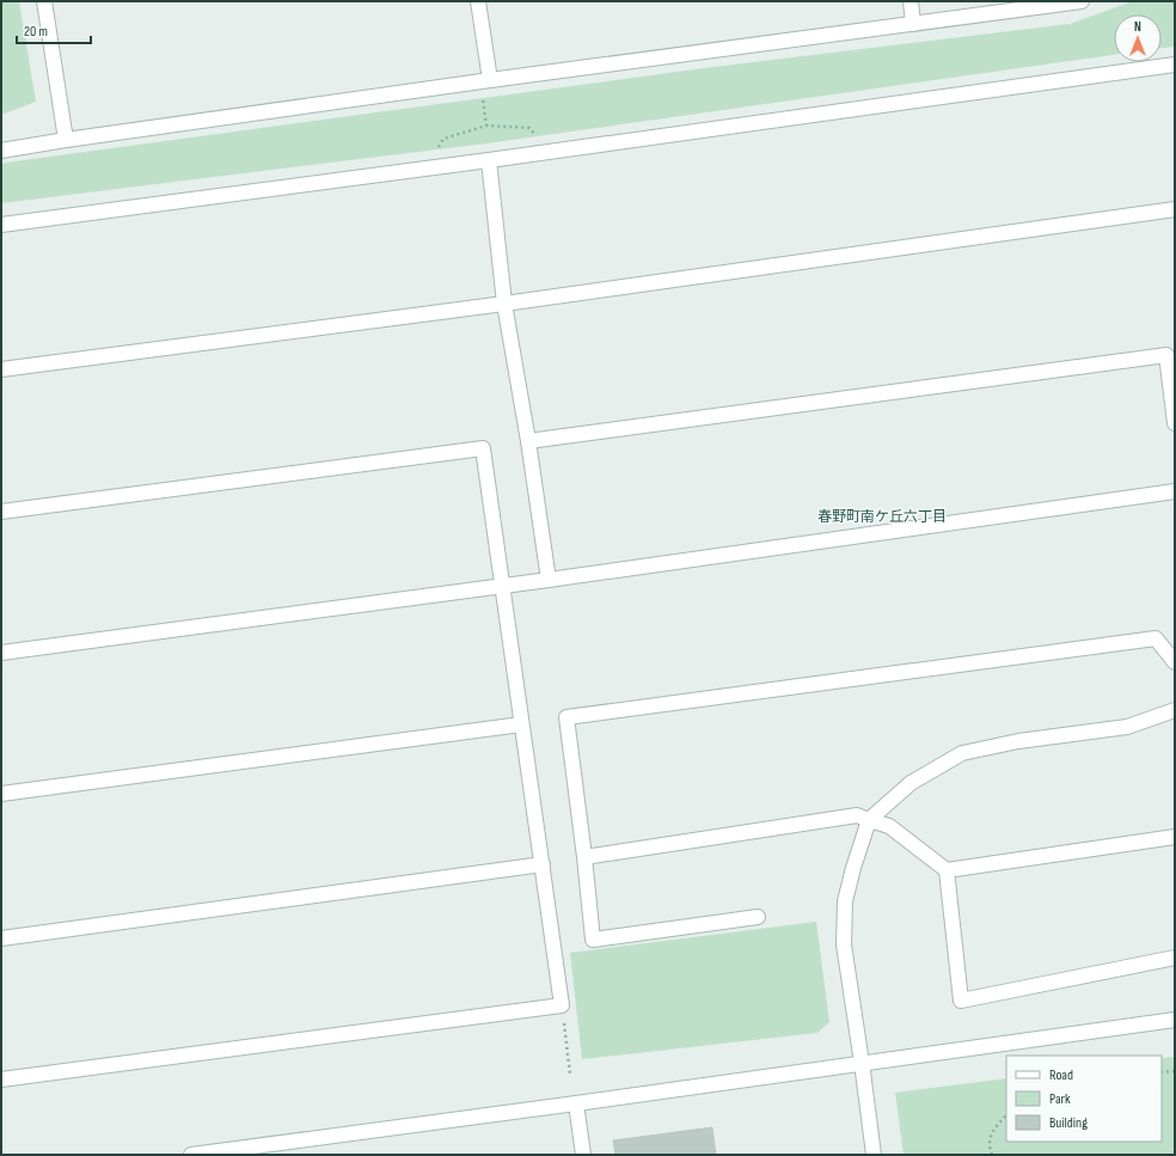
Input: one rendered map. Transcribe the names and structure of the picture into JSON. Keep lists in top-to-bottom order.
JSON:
{
  "districts": ["春野町南ケ丘六丁目"],
  "legend": ["Road", "Park", "Building"],
  "scale_bar": "20 m",
  "north": "top"
}
